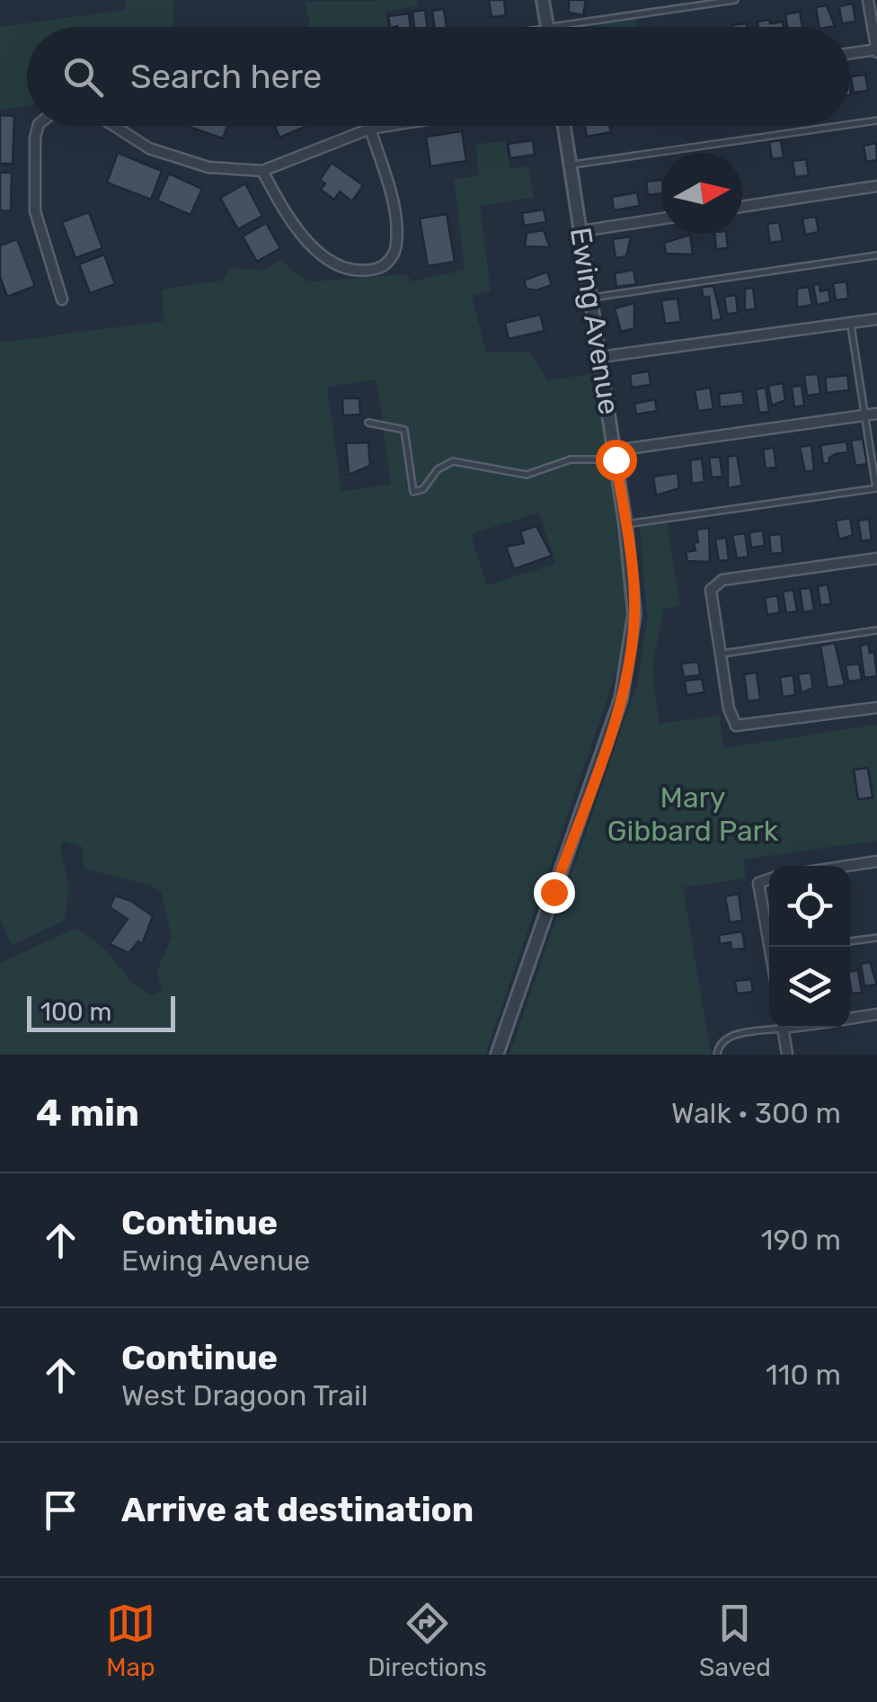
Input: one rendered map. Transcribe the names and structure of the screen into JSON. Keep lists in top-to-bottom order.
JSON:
{
  "streets": {
    "street": ["Ewing Avenue"]
  },
  "parks": ["Mary Gibbard Park"],
  "scale_bar": "100 m",
  "north": "right",
  "page": {
    "search": "Search here",
    "scale": "100 m",
    "heading": ["4 min", "Walk · 300 m"],
    "list": [
      ["Continue", "Ewing Avenue", "190 m"],
      ["Continue", "West Dragoon Trail", "110 m"],
      "Arrive at destination"
    ],
    "nav": ["Map", "Directions", "Saved"]
  }
}
